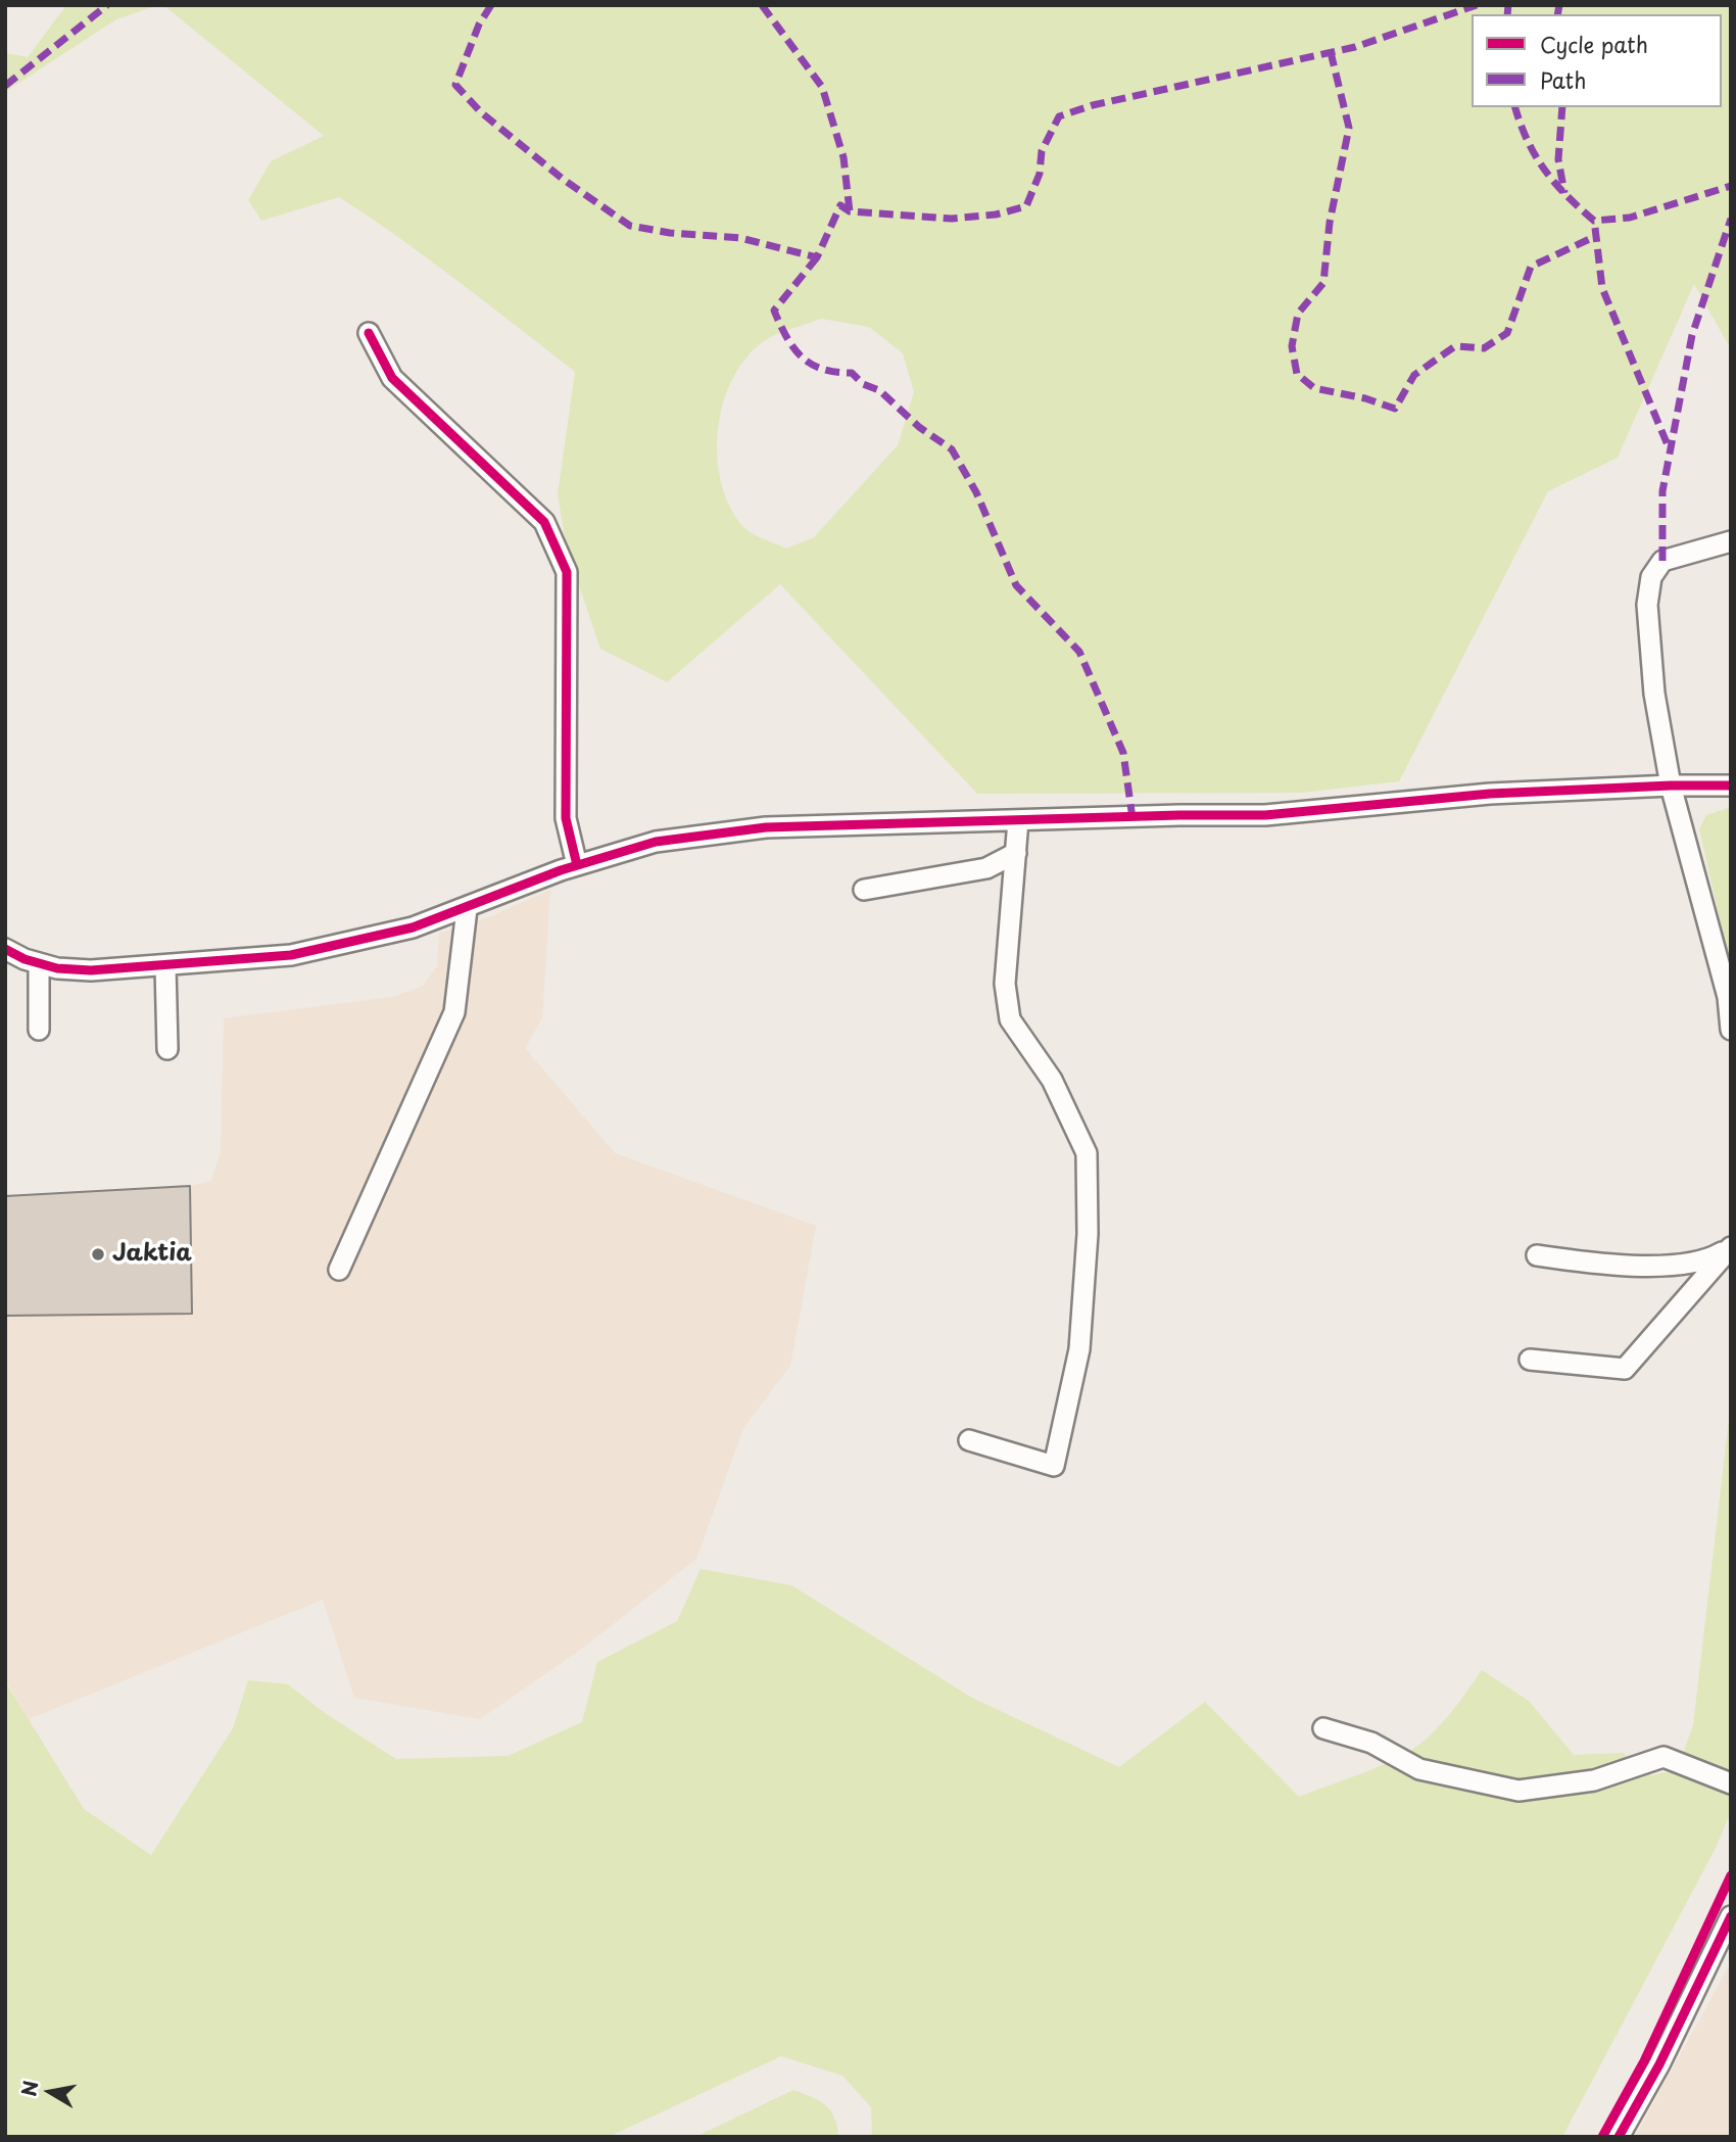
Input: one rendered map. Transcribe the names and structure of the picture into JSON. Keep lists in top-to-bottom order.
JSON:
{
  "places": ["Jaktia"],
  "legend": ["Cycle path", "Path"],
  "north": "left"
}
